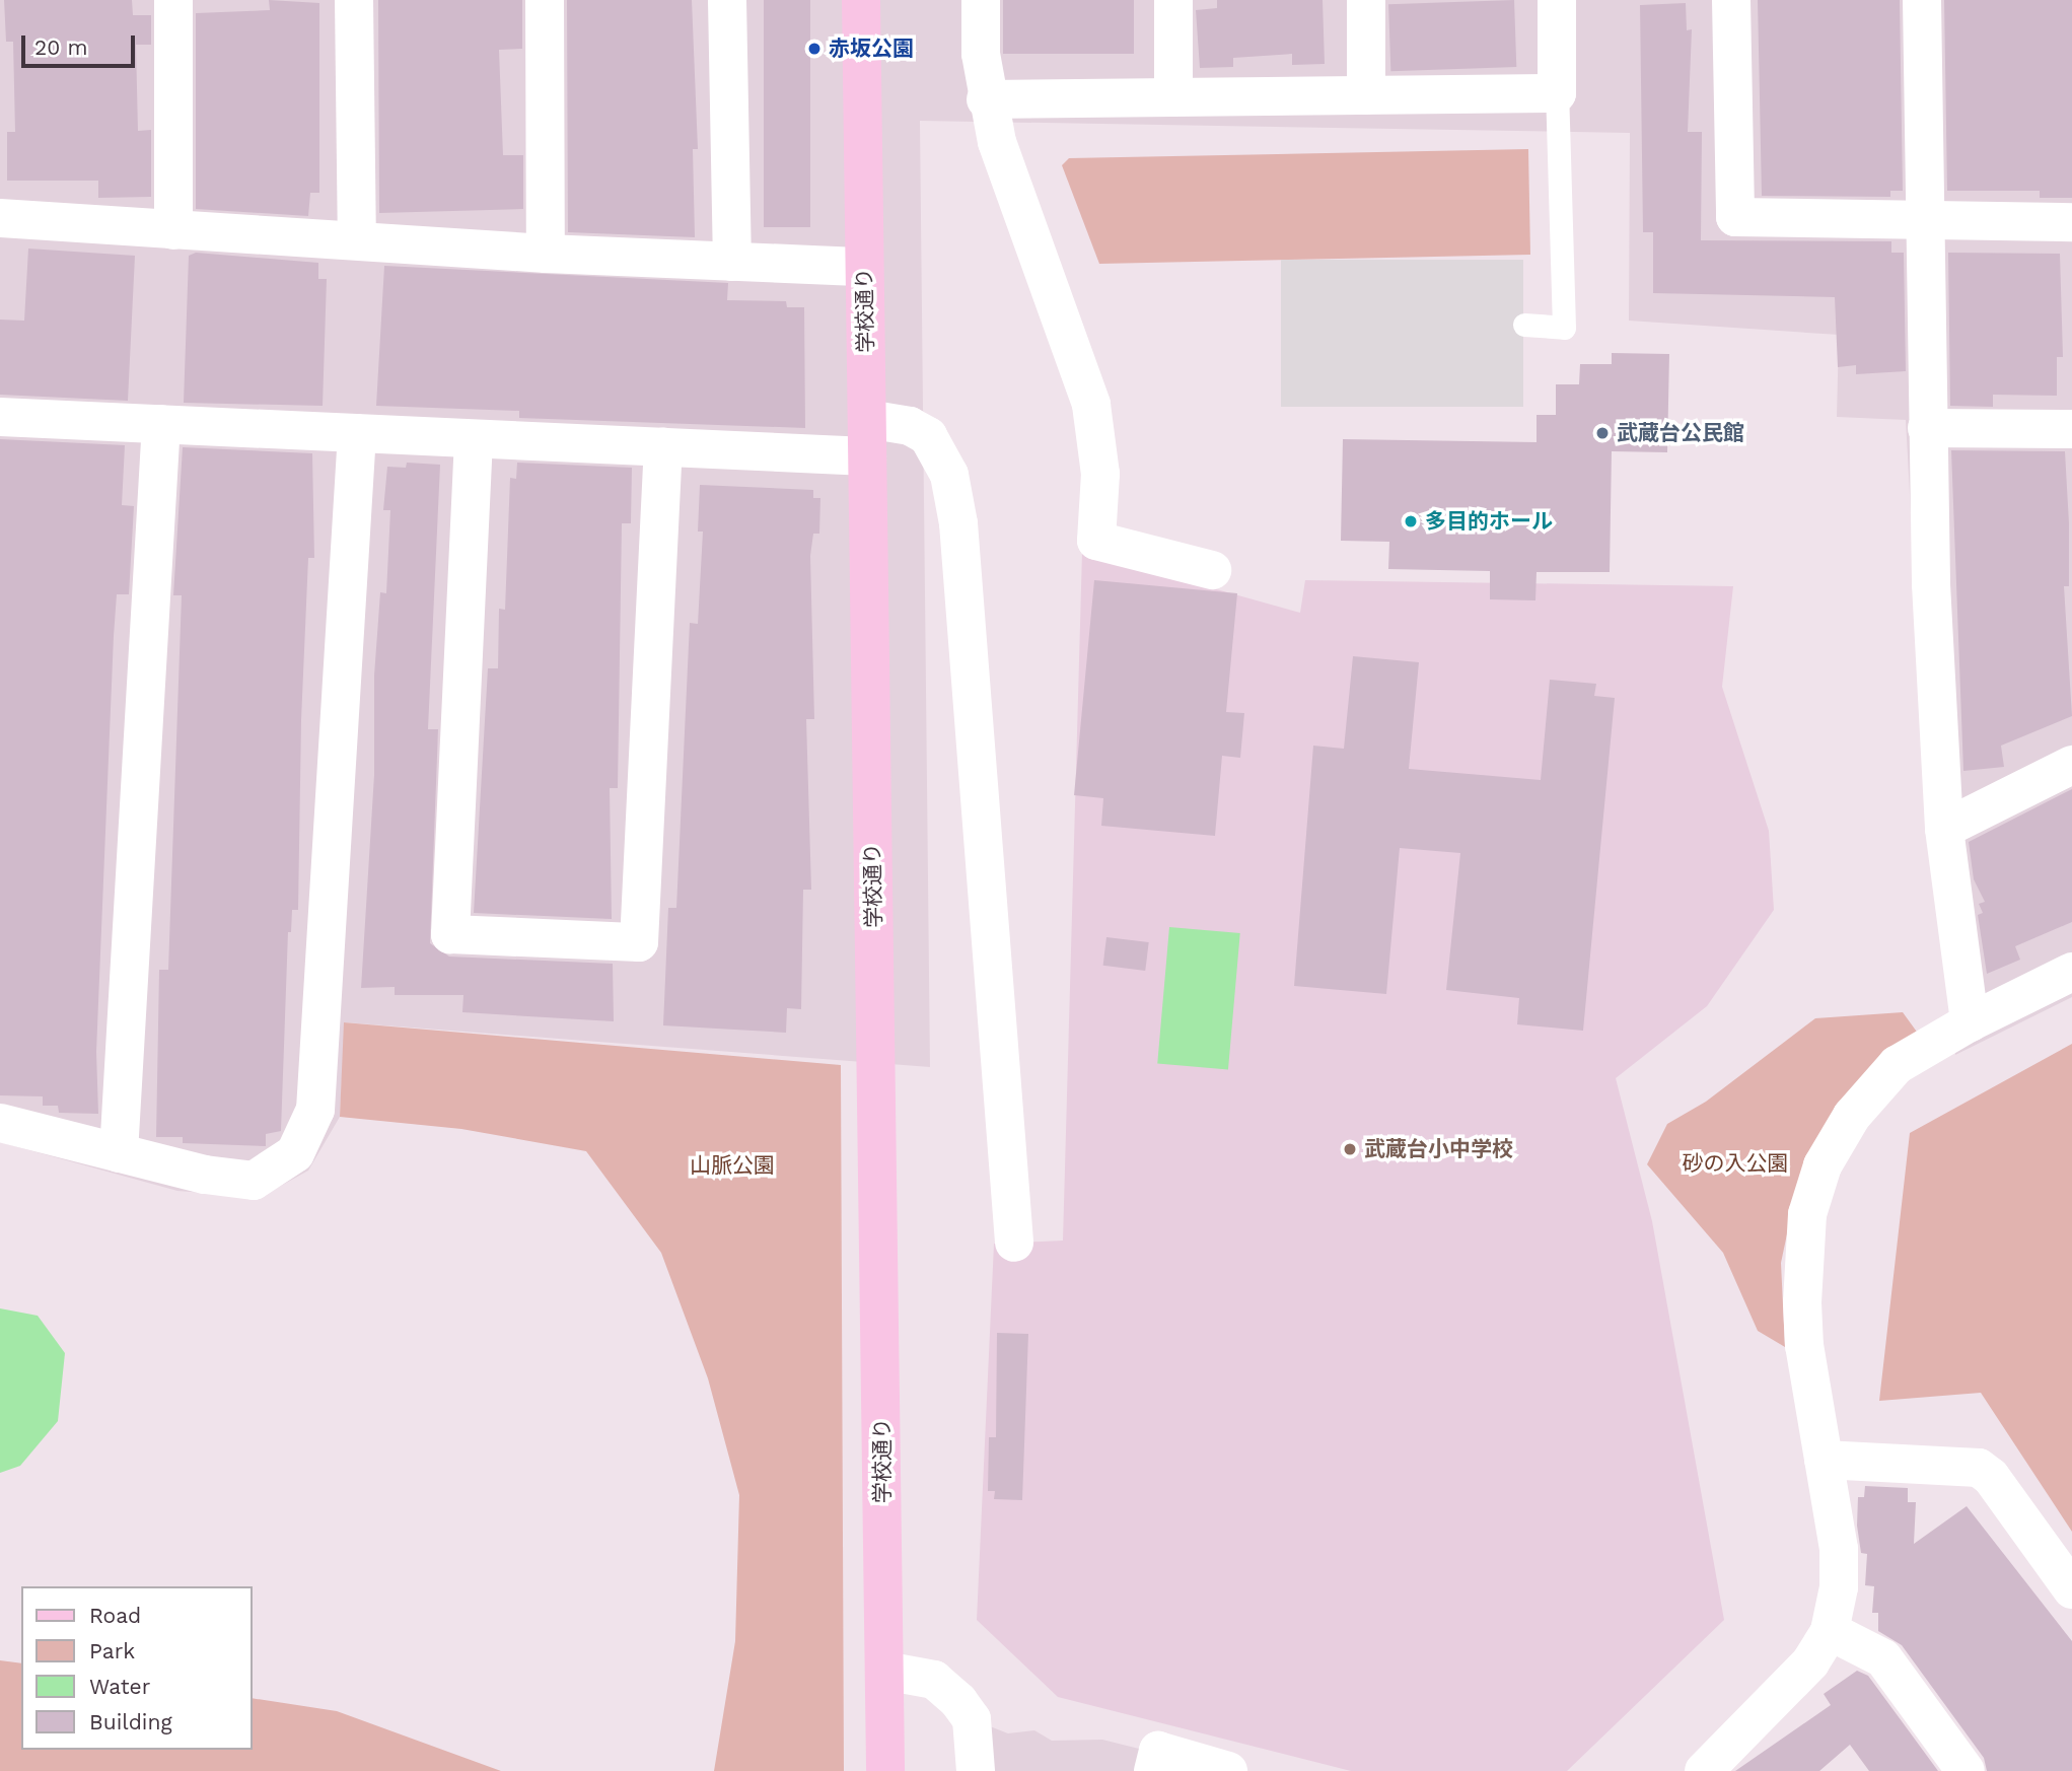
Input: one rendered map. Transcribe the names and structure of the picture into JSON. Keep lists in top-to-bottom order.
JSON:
{
  "streets": {
    "street": ["学校通り"]
  },
  "parks": ["砂の入公園", "山脈公園"],
  "places": [
    "赤坂公園",
    "武蔵台公民館",
    "多目的ホール",
    "武蔵台小中学校"
  ],
  "legend": [
    "Road",
    "Park",
    "Water",
    "Building"
  ],
  "scale_bar": "20 m"
}
